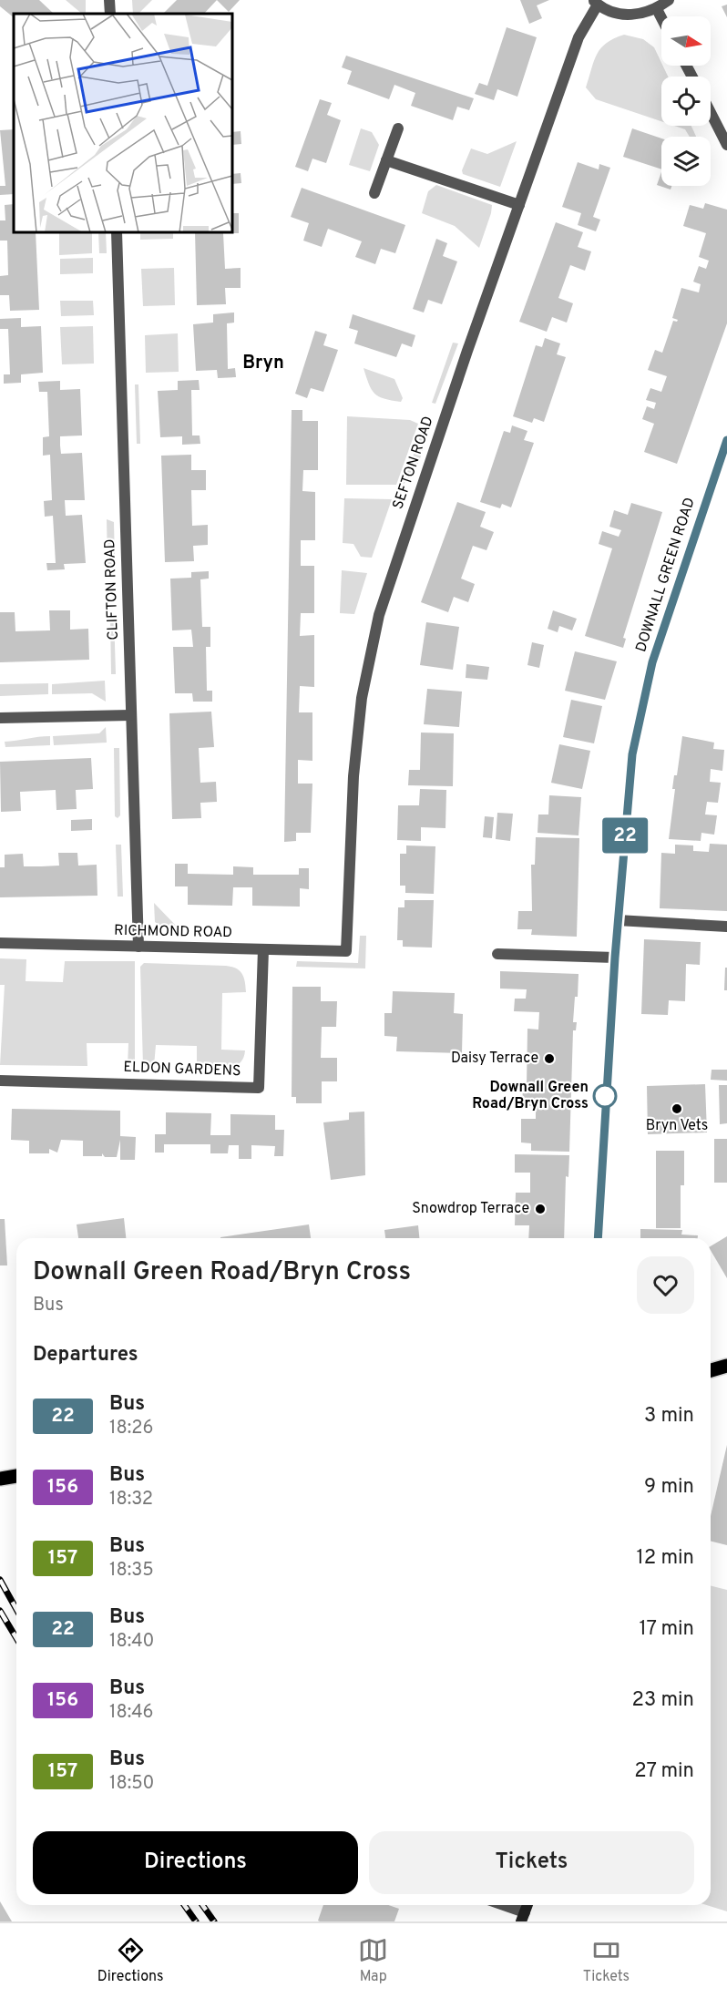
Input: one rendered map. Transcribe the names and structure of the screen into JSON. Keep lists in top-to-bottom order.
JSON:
{
  "streets": {
    "main road": ["DOWNALL GREEN ROAD"],
    "street": [
      "SEFTON ROAD",
      "CLIFTON ROAD",
      "RICHMOND ROAD",
      "ELDON GARDENS"
    ]
  },
  "crossings": [
    ["SEFTON ROAD", "RICHMOND ROAD"],
    ["CLIFTON ROAD", "RICHMOND ROAD"],
    ["RICHMOND ROAD", "ELDON GARDENS"]
  ],
  "districts": ["Bryn"],
  "places": [
    "Daisy Terrace",
    "Downall Green Road/Bryn Cross",
    "Bryn Vets",
    "Snowdrop Terrace"
  ],
  "lines": ["bus line 22"],
  "north": "right",
  "page": {
    "on_map": "22",
    "heading": [
      ["Downall Green Road/Bryn Cross", "Bus"],
      "Departures"
    ],
    "list": [
      {
        "mark": "22",
        "name": "Bus",
        "note": "18:26",
        "value": "3 min"
      },
      {
        "mark": "156",
        "name": "Bus",
        "note": "18:32",
        "value": "9 min"
      },
      {
        "mark": "157",
        "name": "Bus",
        "note": "18:35",
        "value": "12 min"
      },
      {
        "mark": "22",
        "name": "Bus",
        "note": "18:40",
        "value": "17 min"
      },
      {
        "mark": "156",
        "name": "Bus",
        "note": "18:46",
        "value": "23 min"
      },
      {
        "mark": "157",
        "name": "Bus",
        "note": "18:50",
        "value": "27 min"
      }
    ],
    "buttons": ["Directions", "Tickets"],
    "tabs": ["Directions", "Map", "Tickets"]
  }
}
